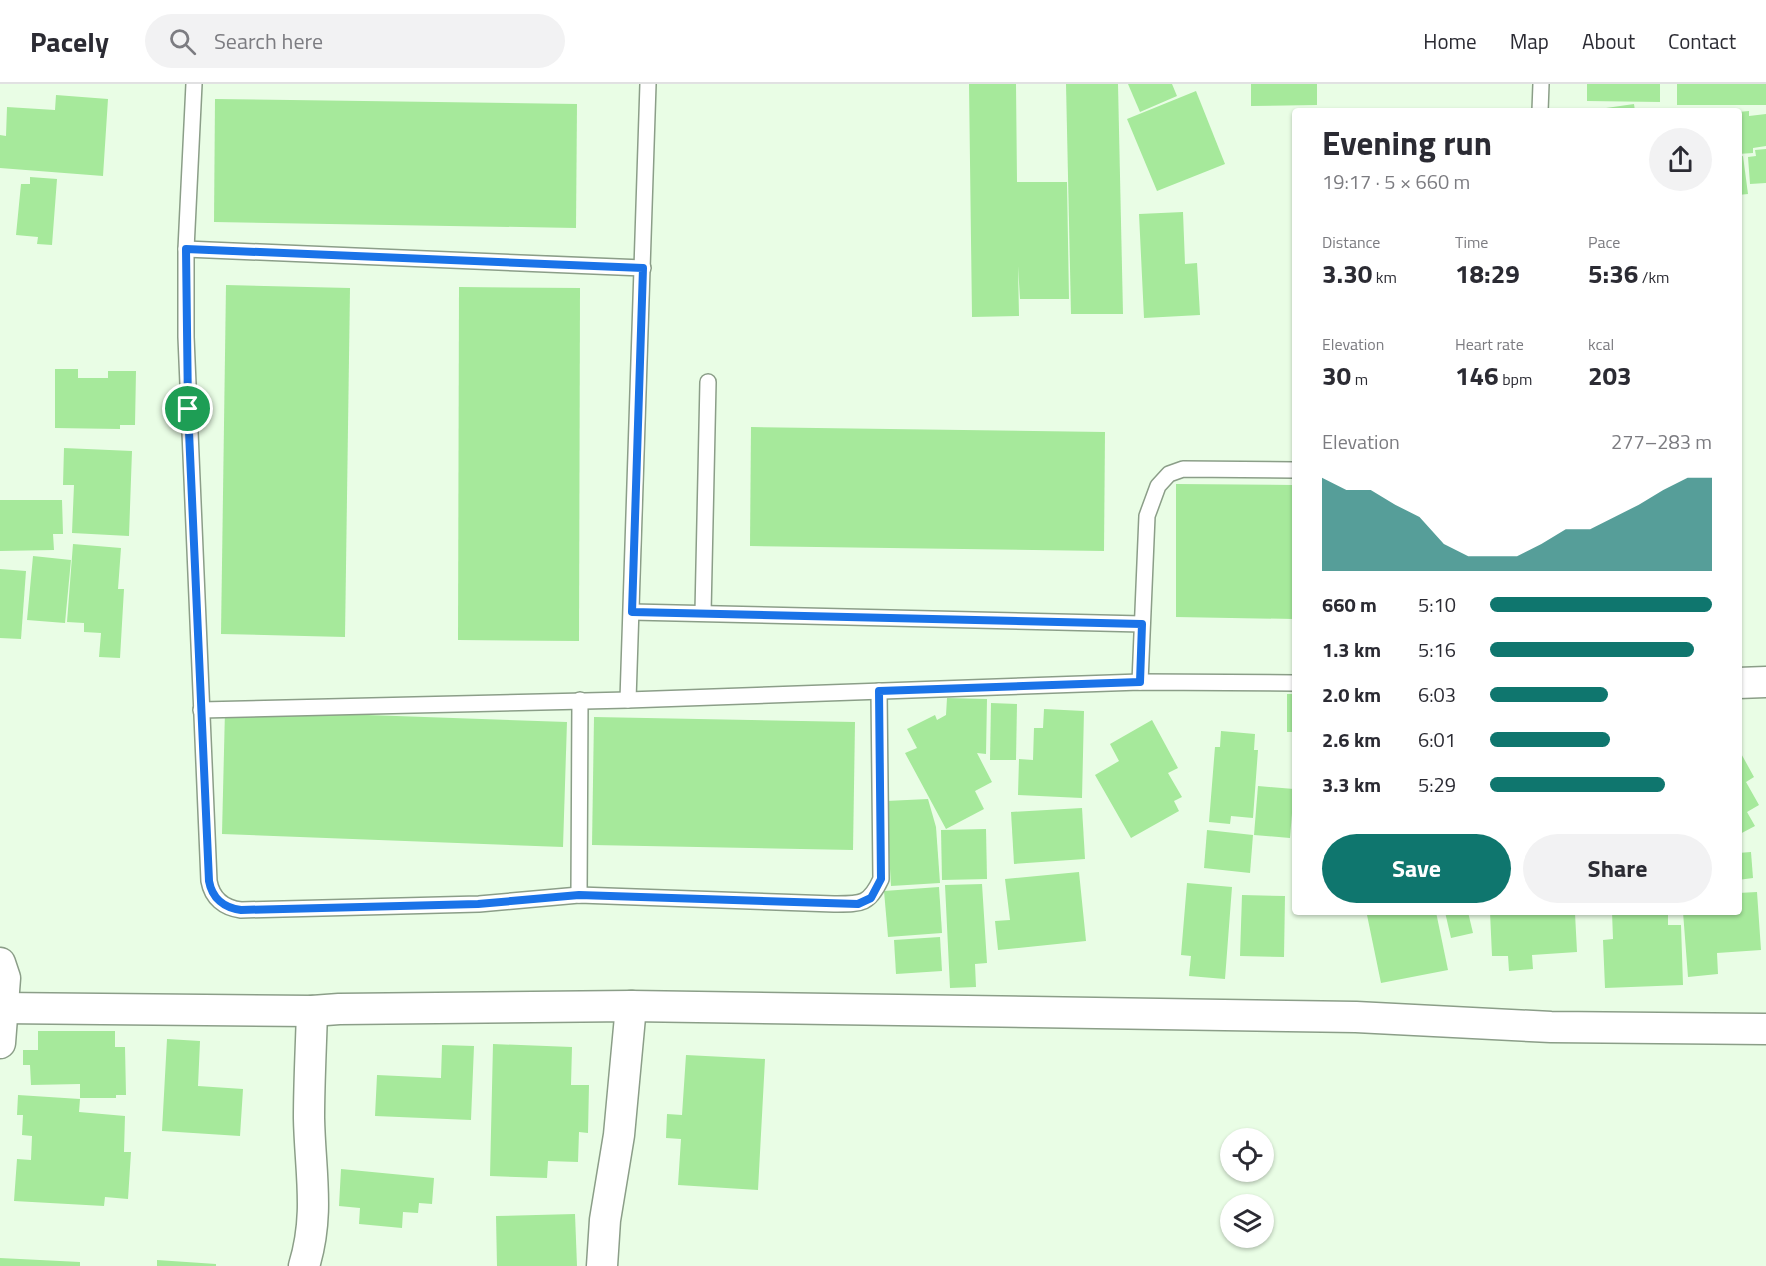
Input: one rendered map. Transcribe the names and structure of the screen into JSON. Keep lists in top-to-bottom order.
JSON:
{
  "page": {
    "header": "Pacely",
    "search": "Search here",
    "nav": [
      "Home",
      "Map",
      "About",
      "Contact"
    ],
    "heading": ["Evening run", "19:17 · 5 × 660 m"],
    "stats": [
      ["Distance", "3.30 km"],
      ["Time", "18:29"],
      ["Pace", "5:36 /km"],
      ["Elevation", "30 m"],
      ["Heart rate", "146 bpm"],
      ["kcal", "203"]
    ],
    "chart": ["Elevation", "277–283 m"],
    "list": [
      {
        "name": "660 m",
        "note": "5:10"
      },
      {
        "name": "1.3 km",
        "note": "5:16"
      },
      {
        "name": "2.0 km",
        "note": "6:03"
      },
      {
        "name": "2.6 km",
        "note": "6:01"
      },
      {
        "name": "3.3 km",
        "note": "5:29"
      }
    ],
    "buttons": ["Save", "Share"]
  }
}
